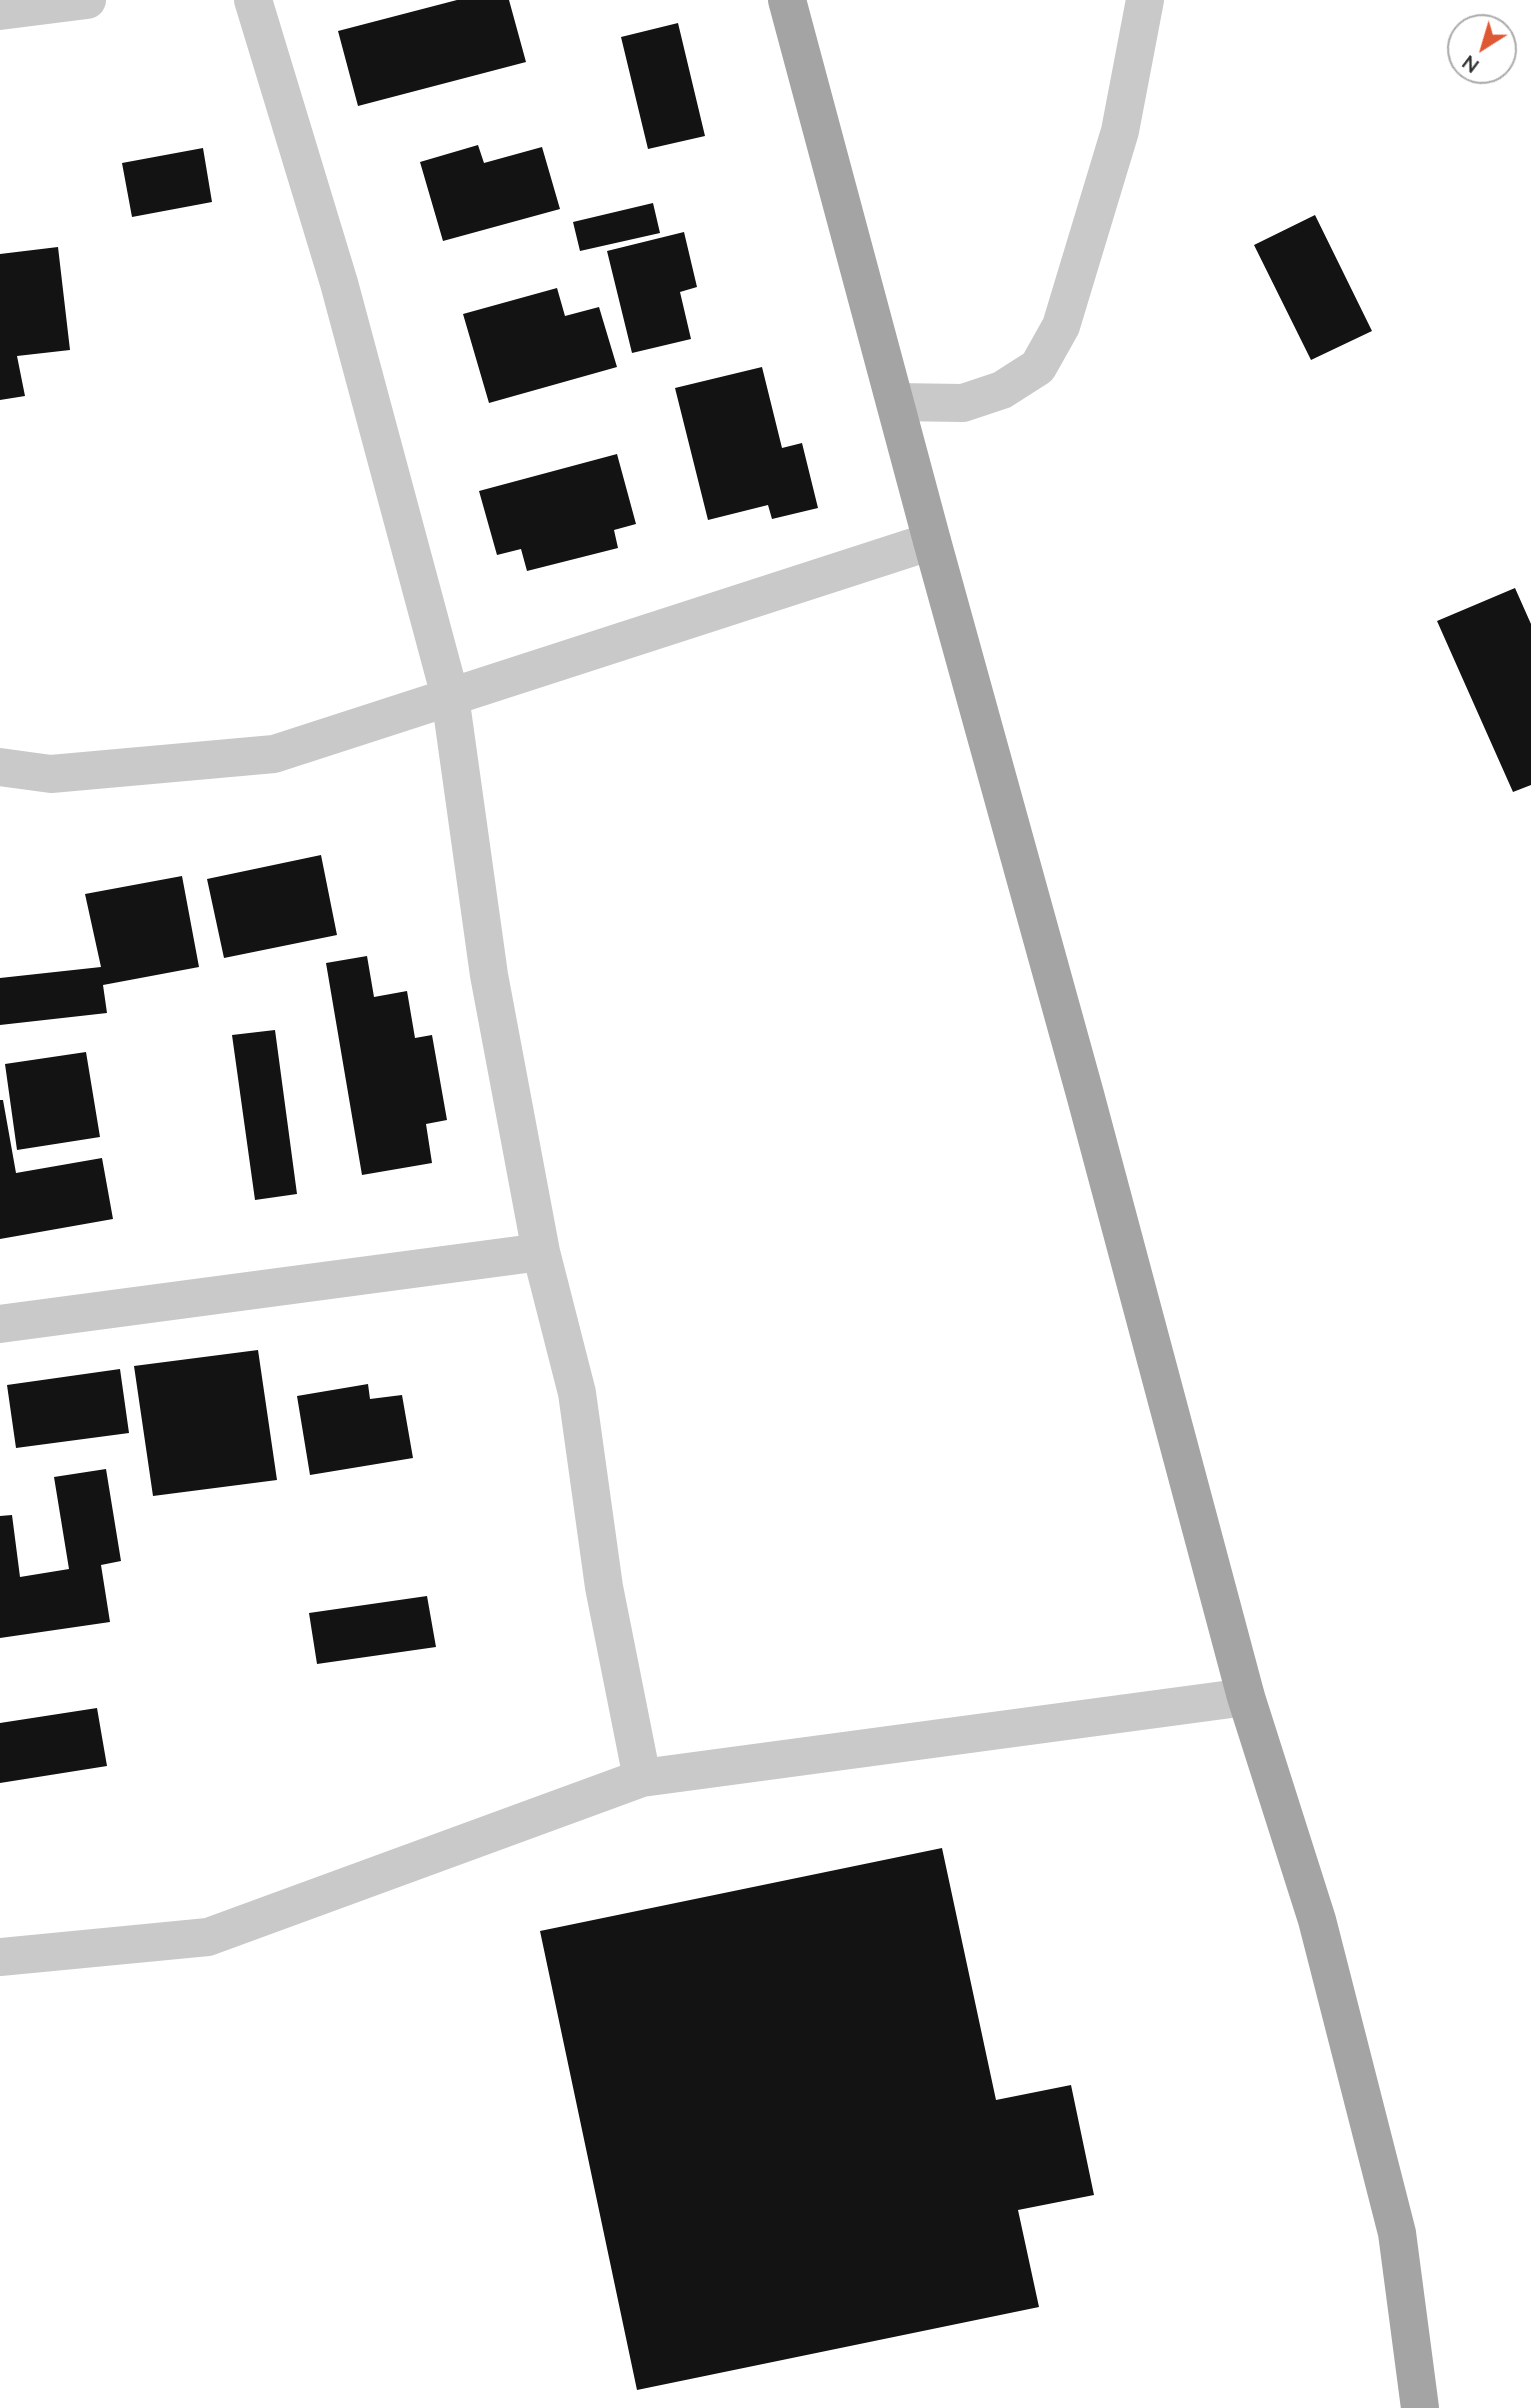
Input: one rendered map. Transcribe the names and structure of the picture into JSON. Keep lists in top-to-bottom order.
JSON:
{
  "north": "bottom left"
}
